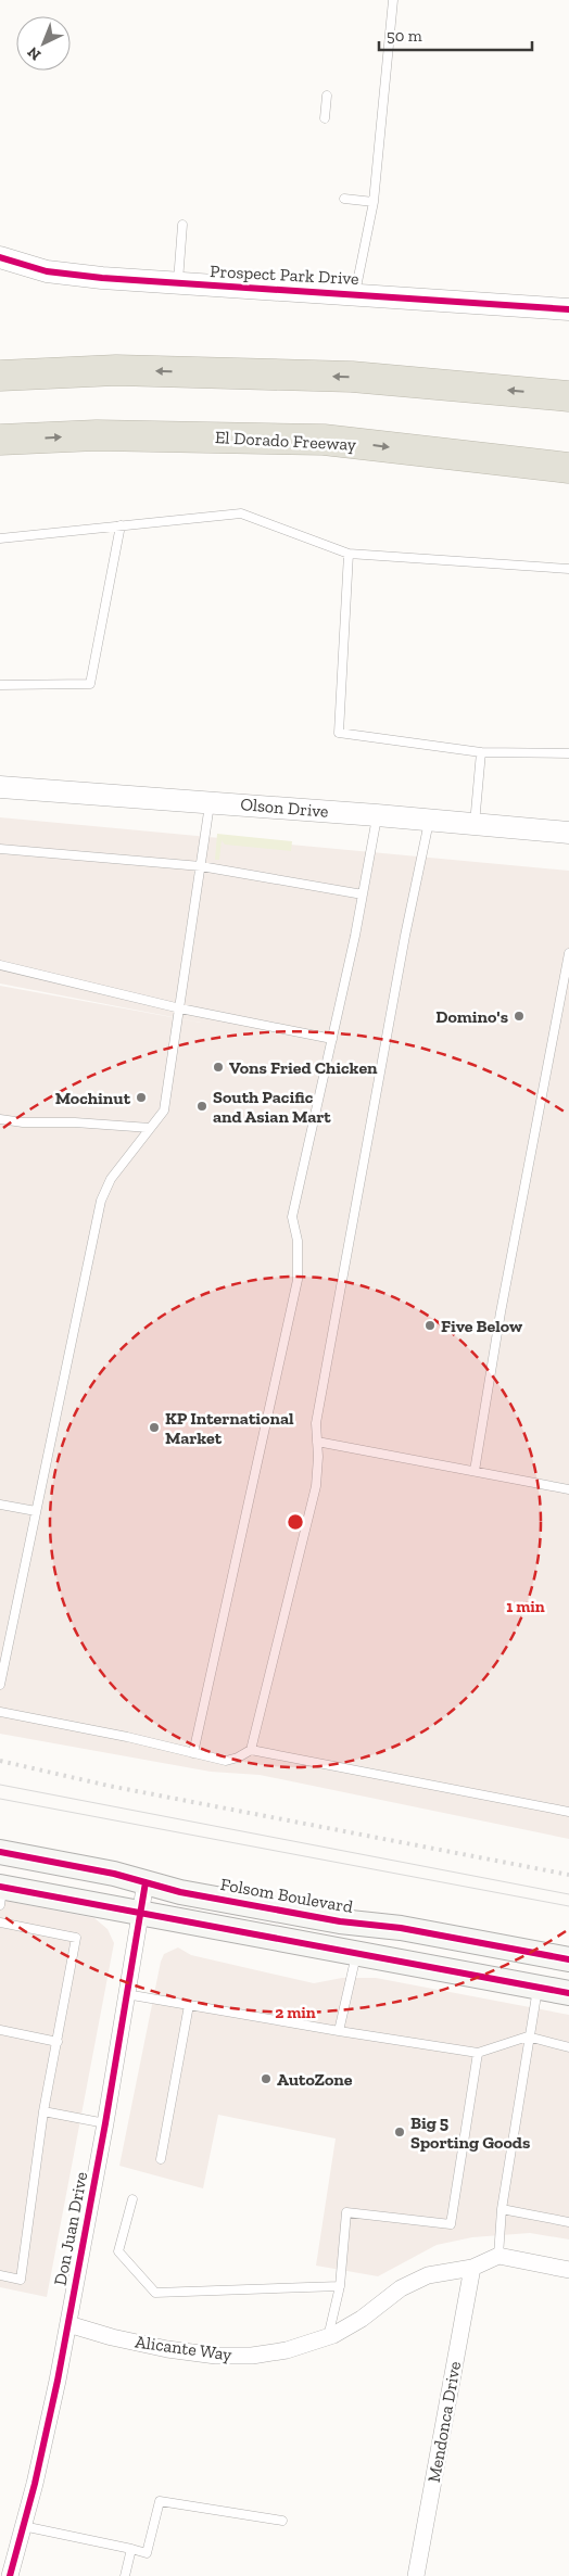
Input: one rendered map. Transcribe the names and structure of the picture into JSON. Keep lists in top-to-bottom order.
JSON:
{
  "streets": {
    "highway": ["El Dorado Freeway"],
    "main road": ["Folsom Boulevard"],
    "street": [
      "Prospect Park Drive",
      "Olson Drive",
      "Don Juan Drive",
      "Alicante Way",
      "Mendonca Drive"
    ]
  },
  "crossings": [
    ["Folsom Boulevard", "Don Juan Drive"],
    ["Don Juan Drive", "Alicante Way"],
    ["Alicante Way", "Mendonca Drive"]
  ],
  "places": [
    "Domino's",
    "Vons Fried Chicken",
    "Mochinut",
    "South Pacific and Asian Mart",
    "Five Below",
    "KP International Market",
    "AutoZone",
    "Big 5 Sporting Goods"
  ],
  "scale_bar": "50 m",
  "north": "bottom left",
  "rings": ["1 min", "2 min"]
}
